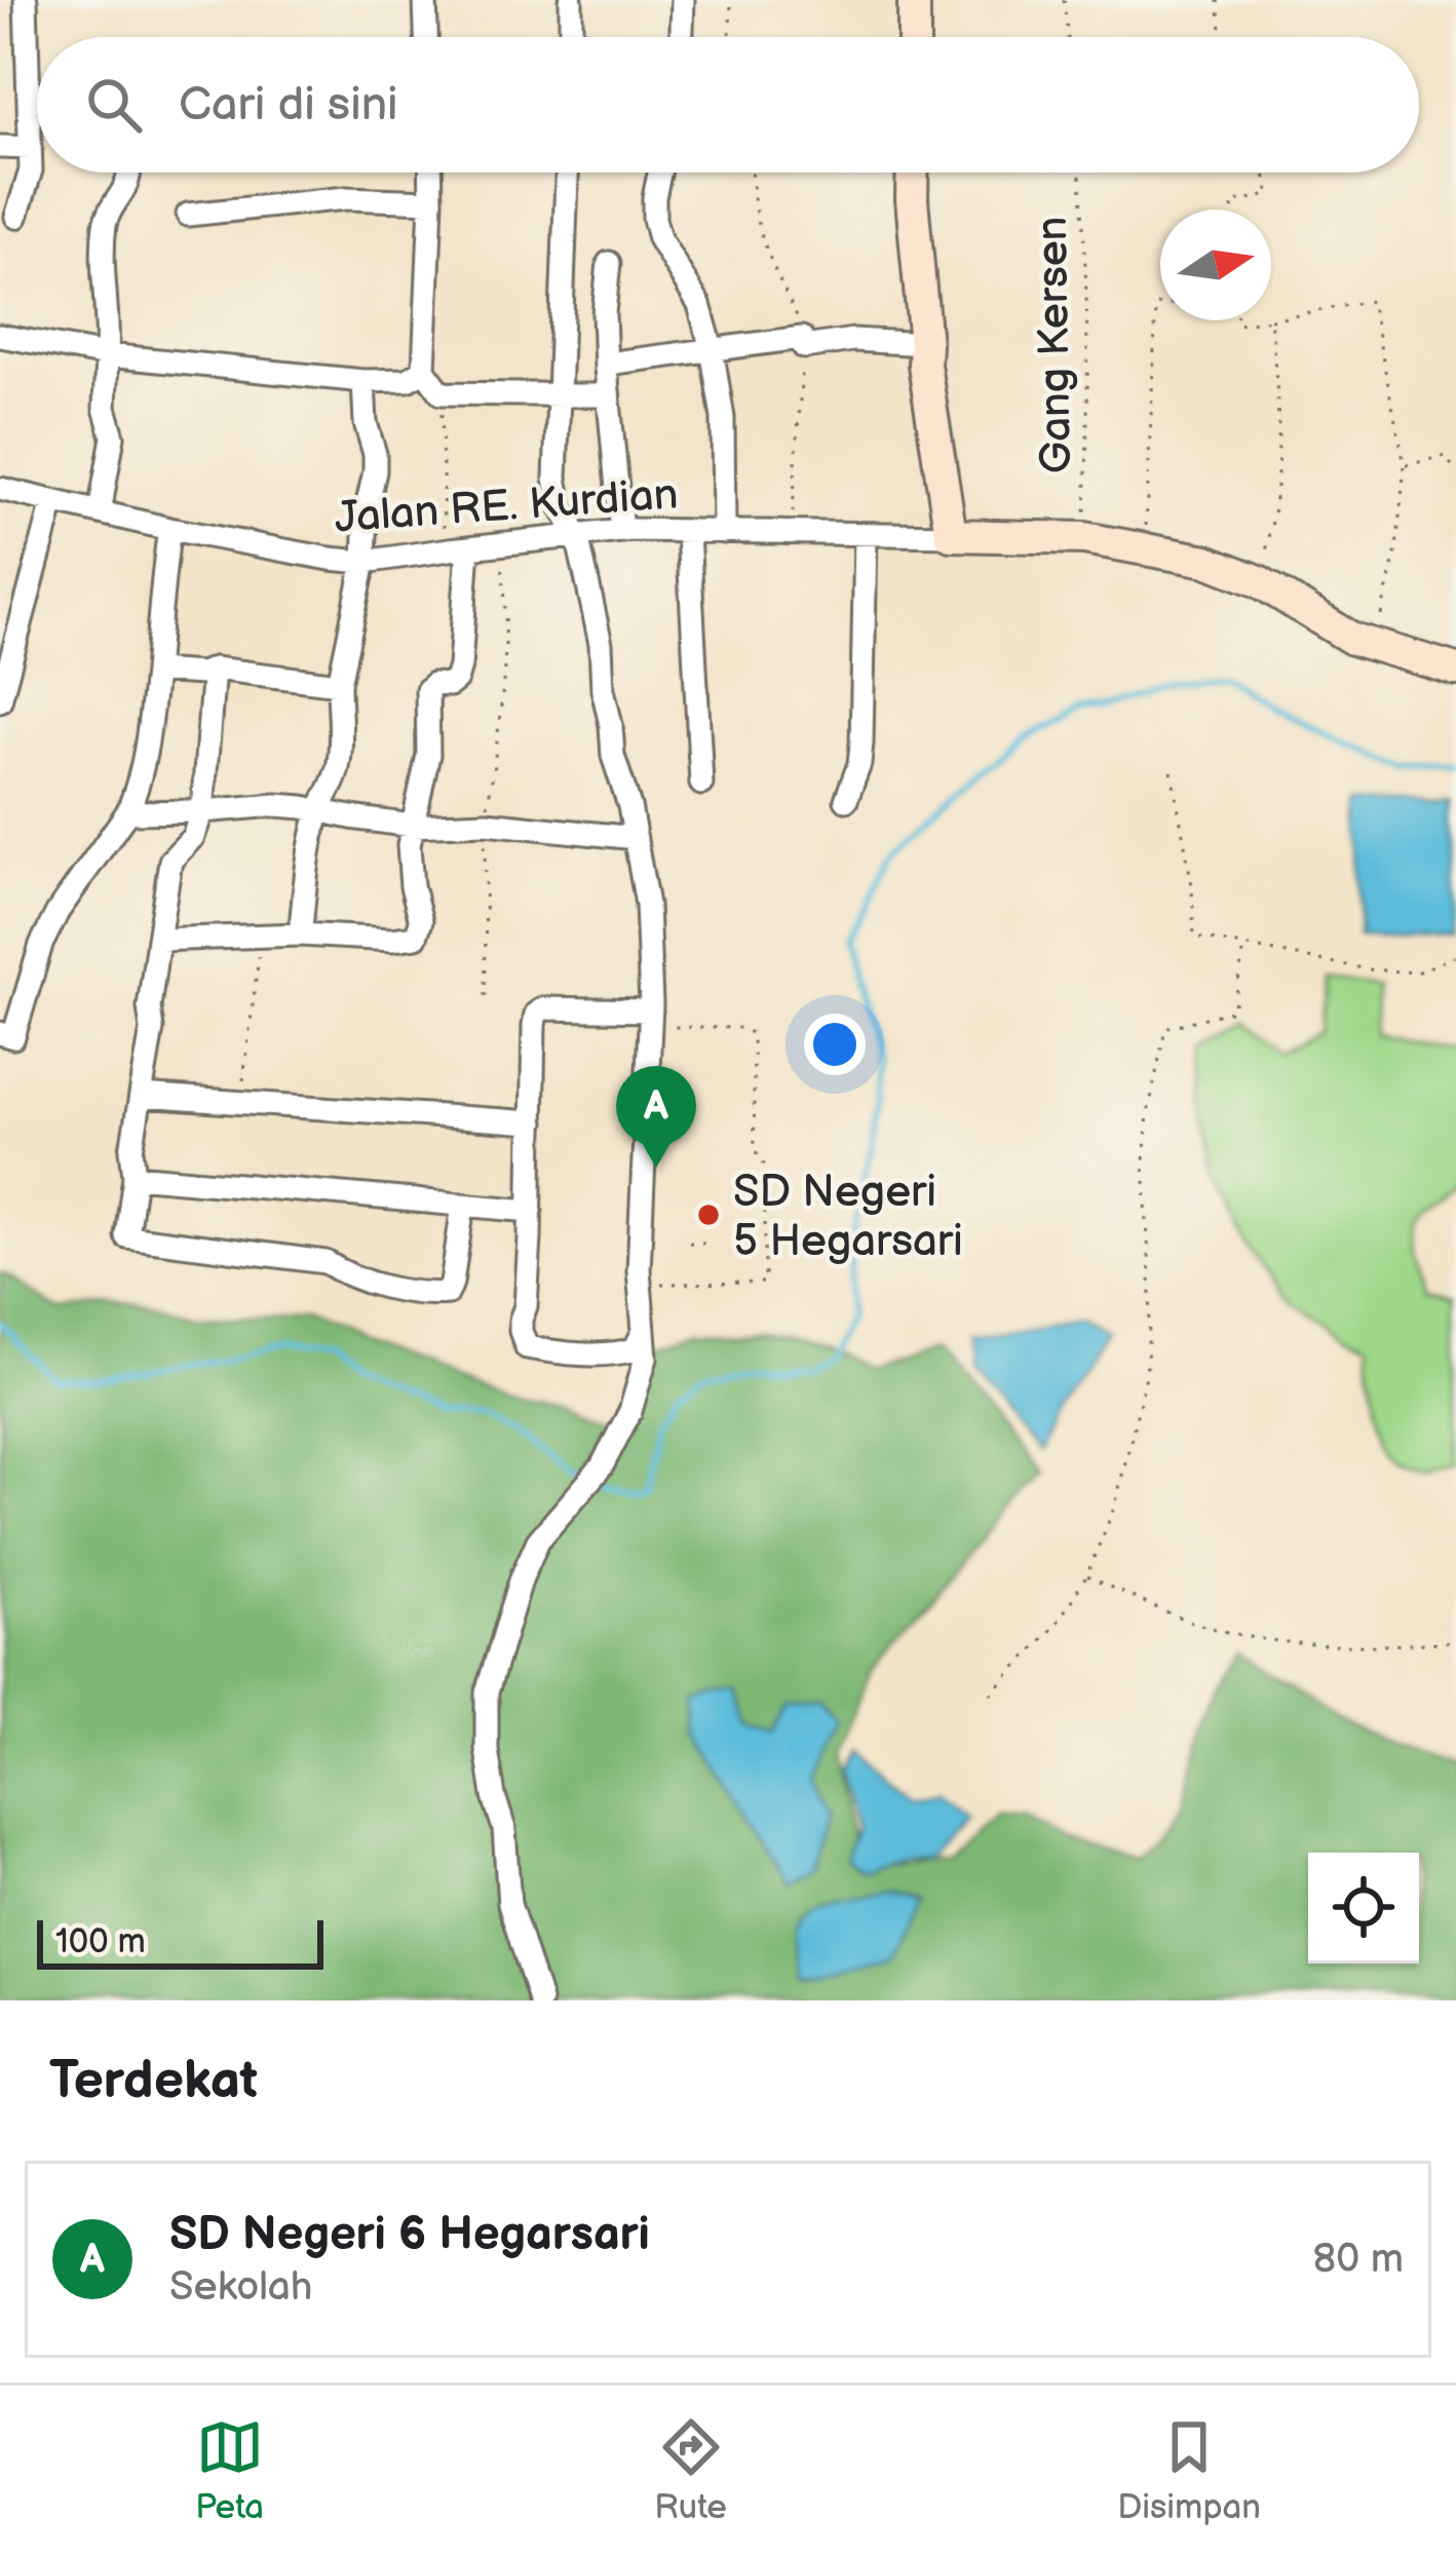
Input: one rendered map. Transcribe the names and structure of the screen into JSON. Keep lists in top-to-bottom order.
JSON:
{
  "streets": {
    "street": ["Jalan RE. Kurdian"],
    "path": ["Gang Kersen"]
  },
  "places": ["SD Negeri 5 Hegarsari"],
  "scale_bar": "100 m",
  "north": "right",
  "page": {
    "search": "Cari di sini",
    "pins": "A",
    "scale": "100 m",
    "heading": "Terdekat",
    "list": [
      {
        "mark": "A",
        "name": "SD Negeri 6 Hegarsari",
        "note": "Sekolah",
        "value": "80 m"
      }
    ],
    "nav": ["Peta", "Rute", "Disimpan"]
  }
}
